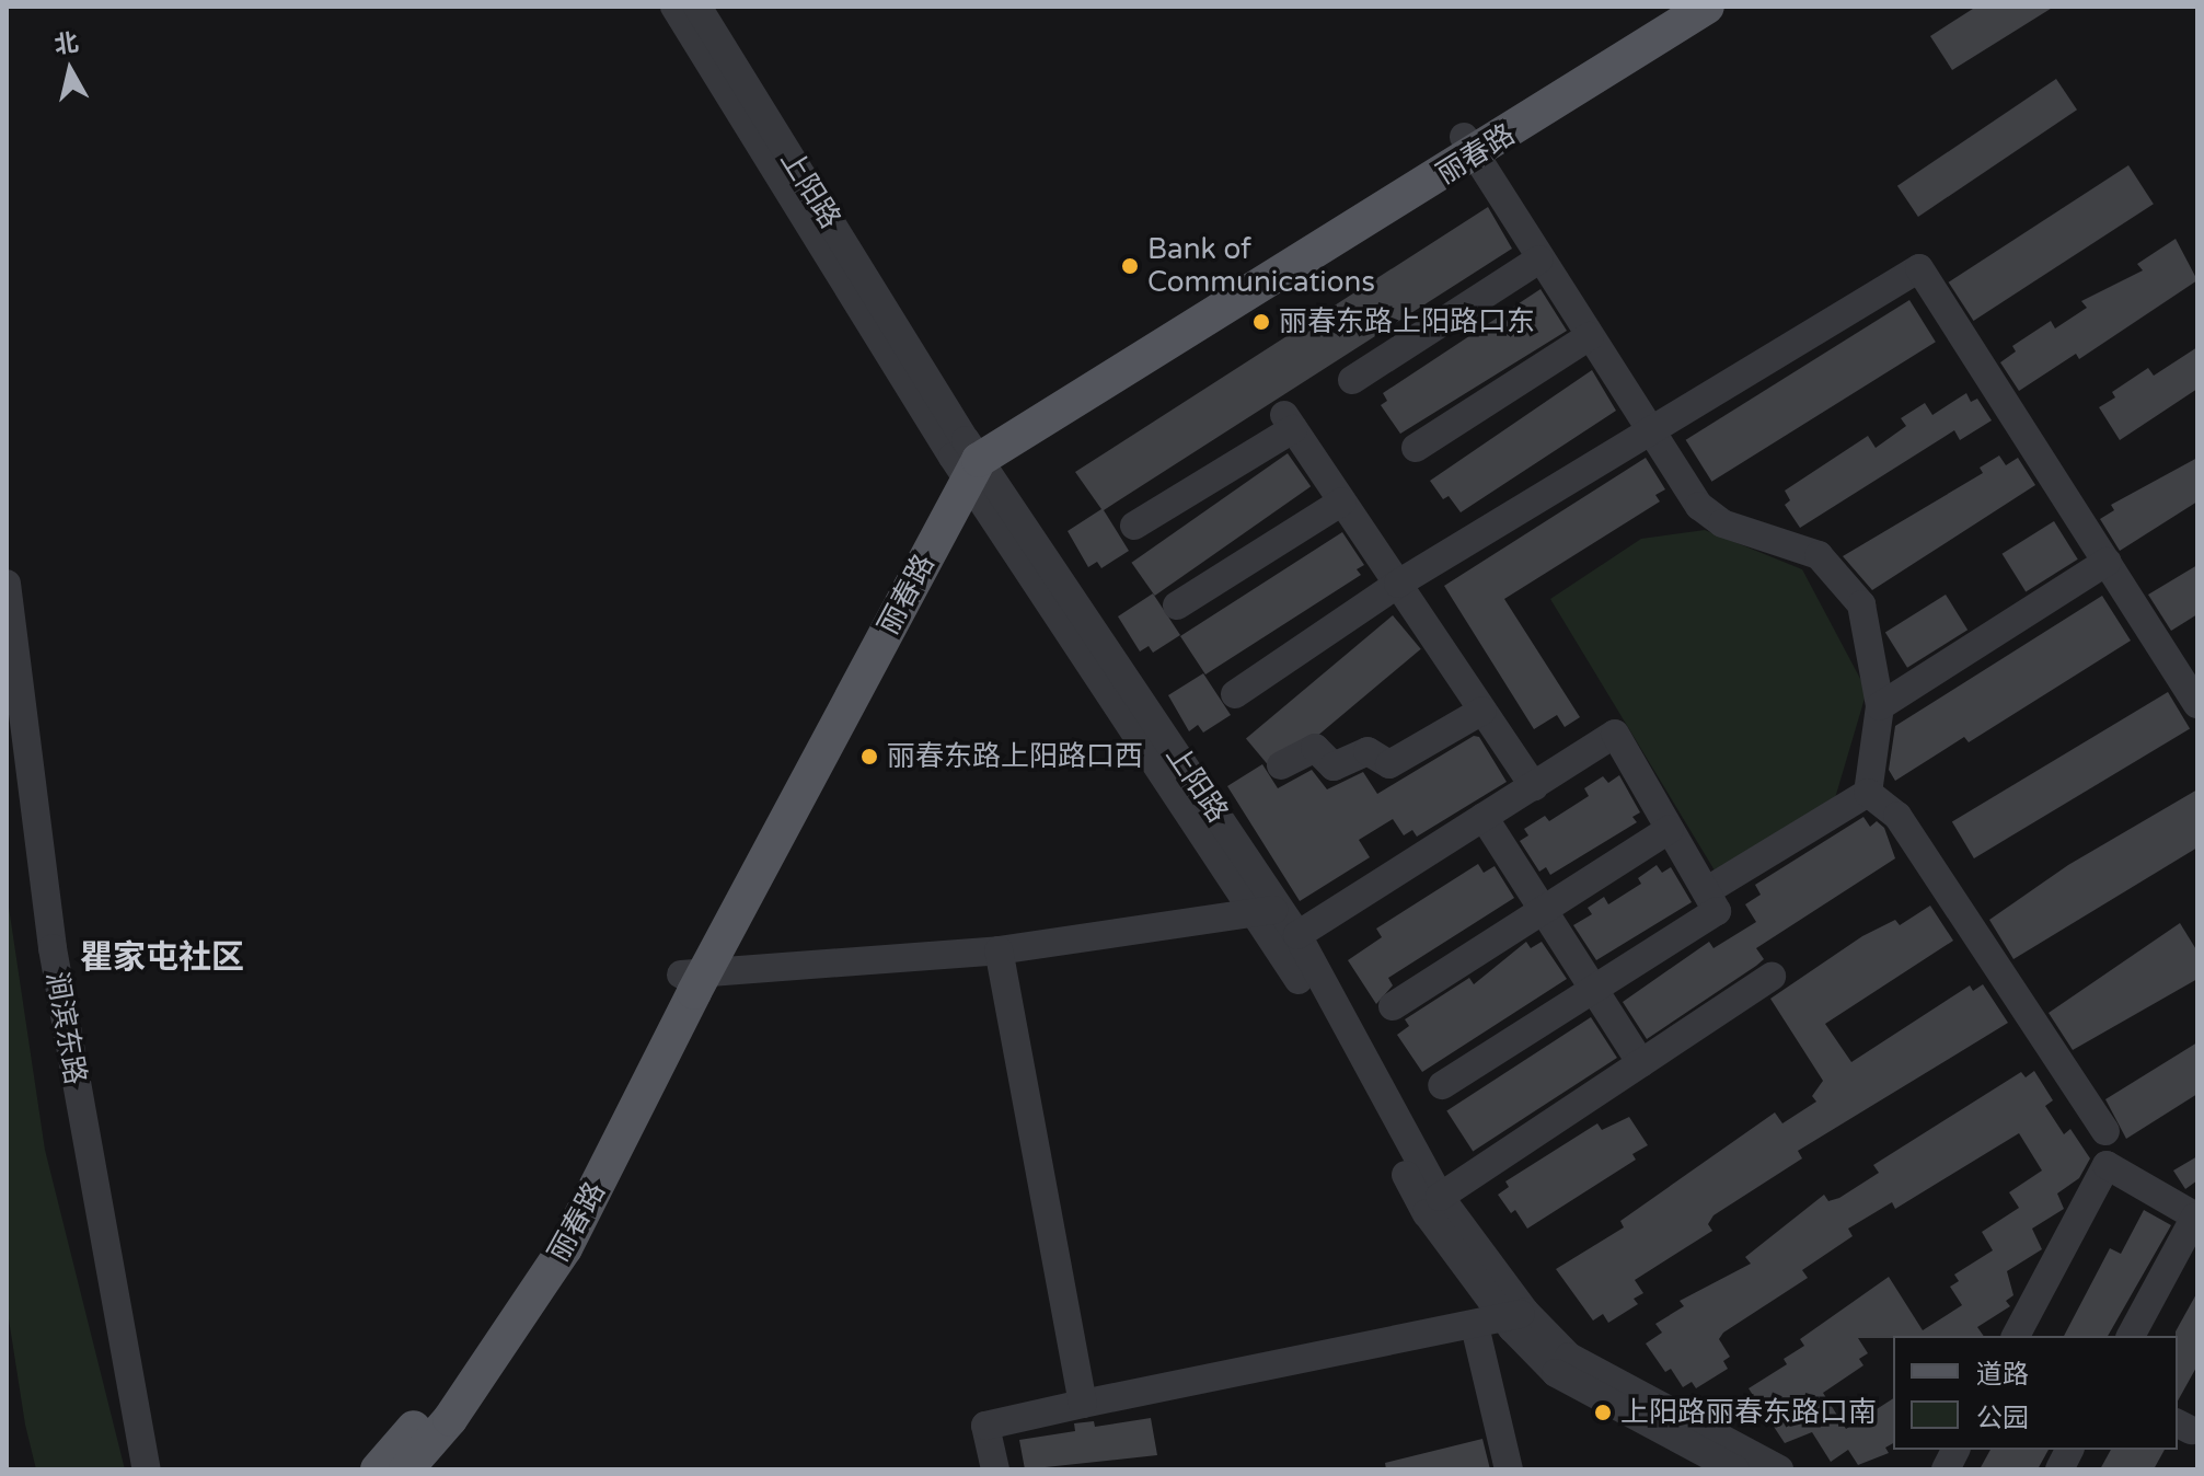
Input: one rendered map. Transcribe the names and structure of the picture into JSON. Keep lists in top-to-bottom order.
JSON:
{
  "streets": {
    "main road": ["丽春路"],
    "street": ["上阳路", "涧滨东路"]
  },
  "crossings": [
    ["丽春路", "上阳路"]
  ],
  "districts": ["瞿家屯社区"],
  "places": [
    "Bank of Communications",
    "丽春东路上阳路口东",
    "丽春东路上阳路口西",
    "上阳路丽春东路口南"
  ],
  "legend": ["道路", "公园"],
  "north": "top"
}
